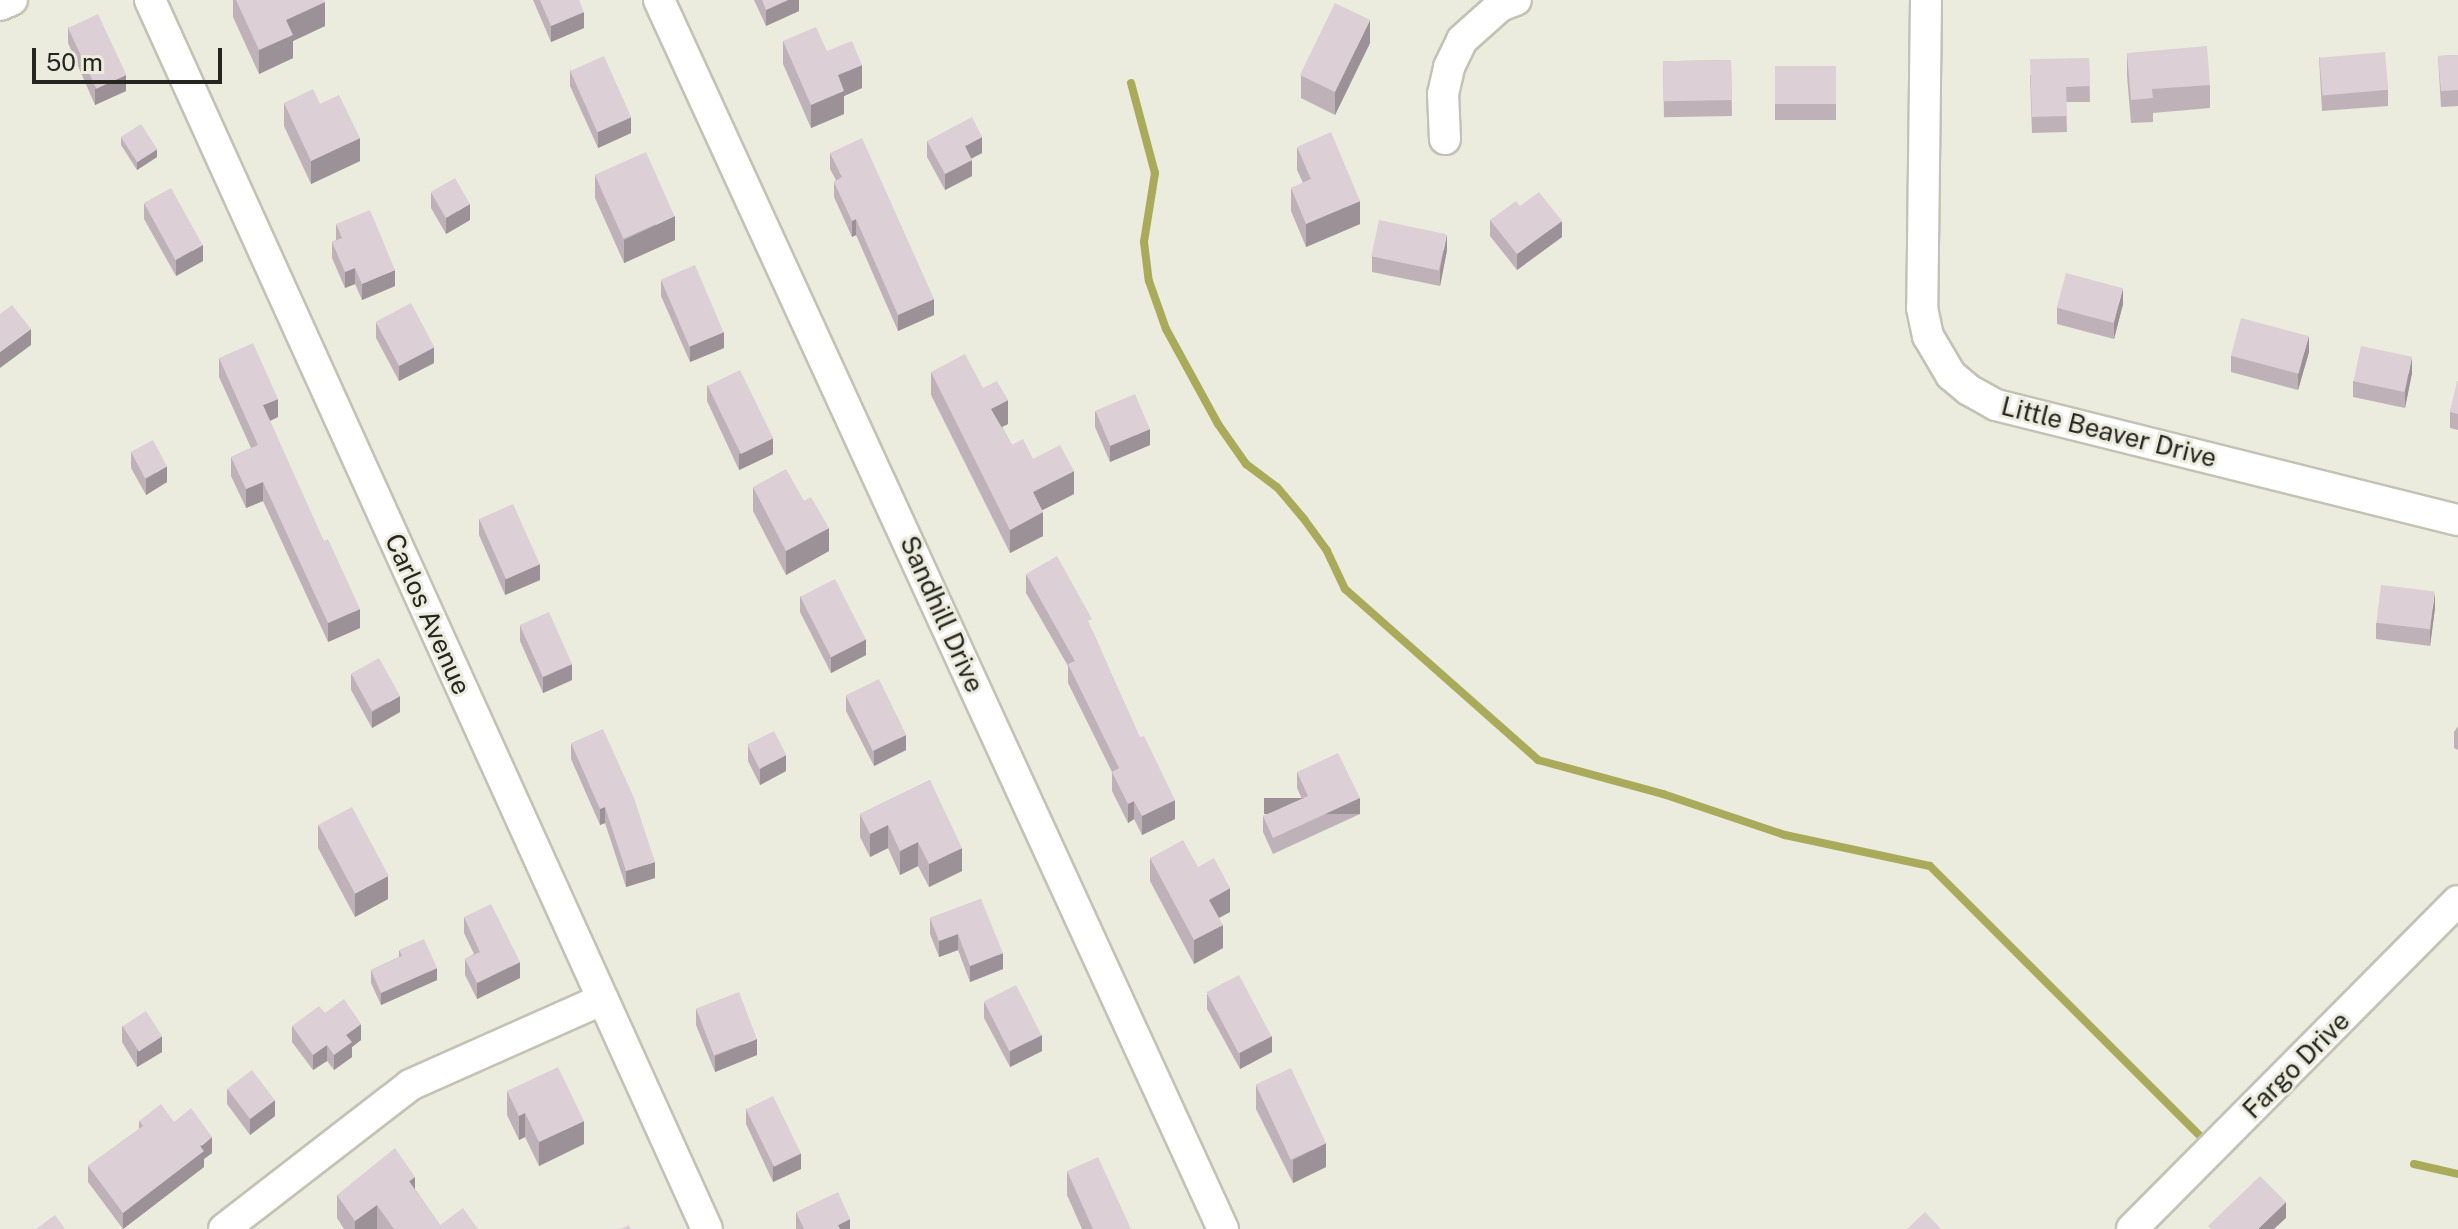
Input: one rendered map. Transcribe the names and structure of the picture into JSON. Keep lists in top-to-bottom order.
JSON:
{
  "streets": {
    "street": [
      "Little Beaver Drive",
      "Carlos Avenue",
      "Sandhill Drive",
      "Fargo Drive"
    ]
  },
  "scale_bar": "50 m"
}
